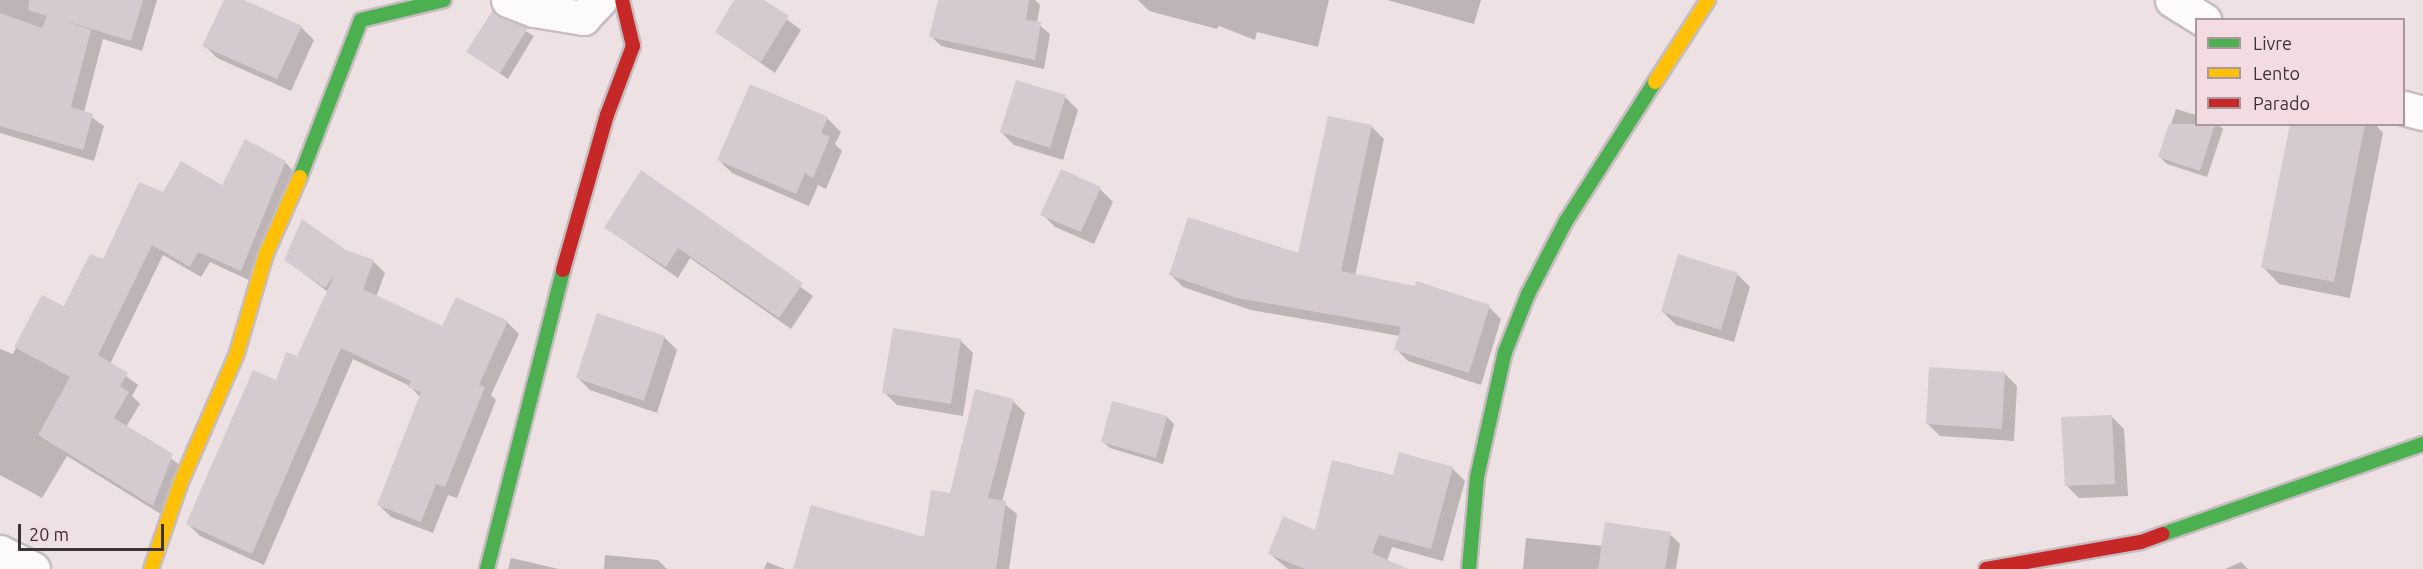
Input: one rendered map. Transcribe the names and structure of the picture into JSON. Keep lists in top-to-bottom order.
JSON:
{
  "legend": ["Livre", "Lento", "Parado"],
  "scale_bar": "20 m"
}
